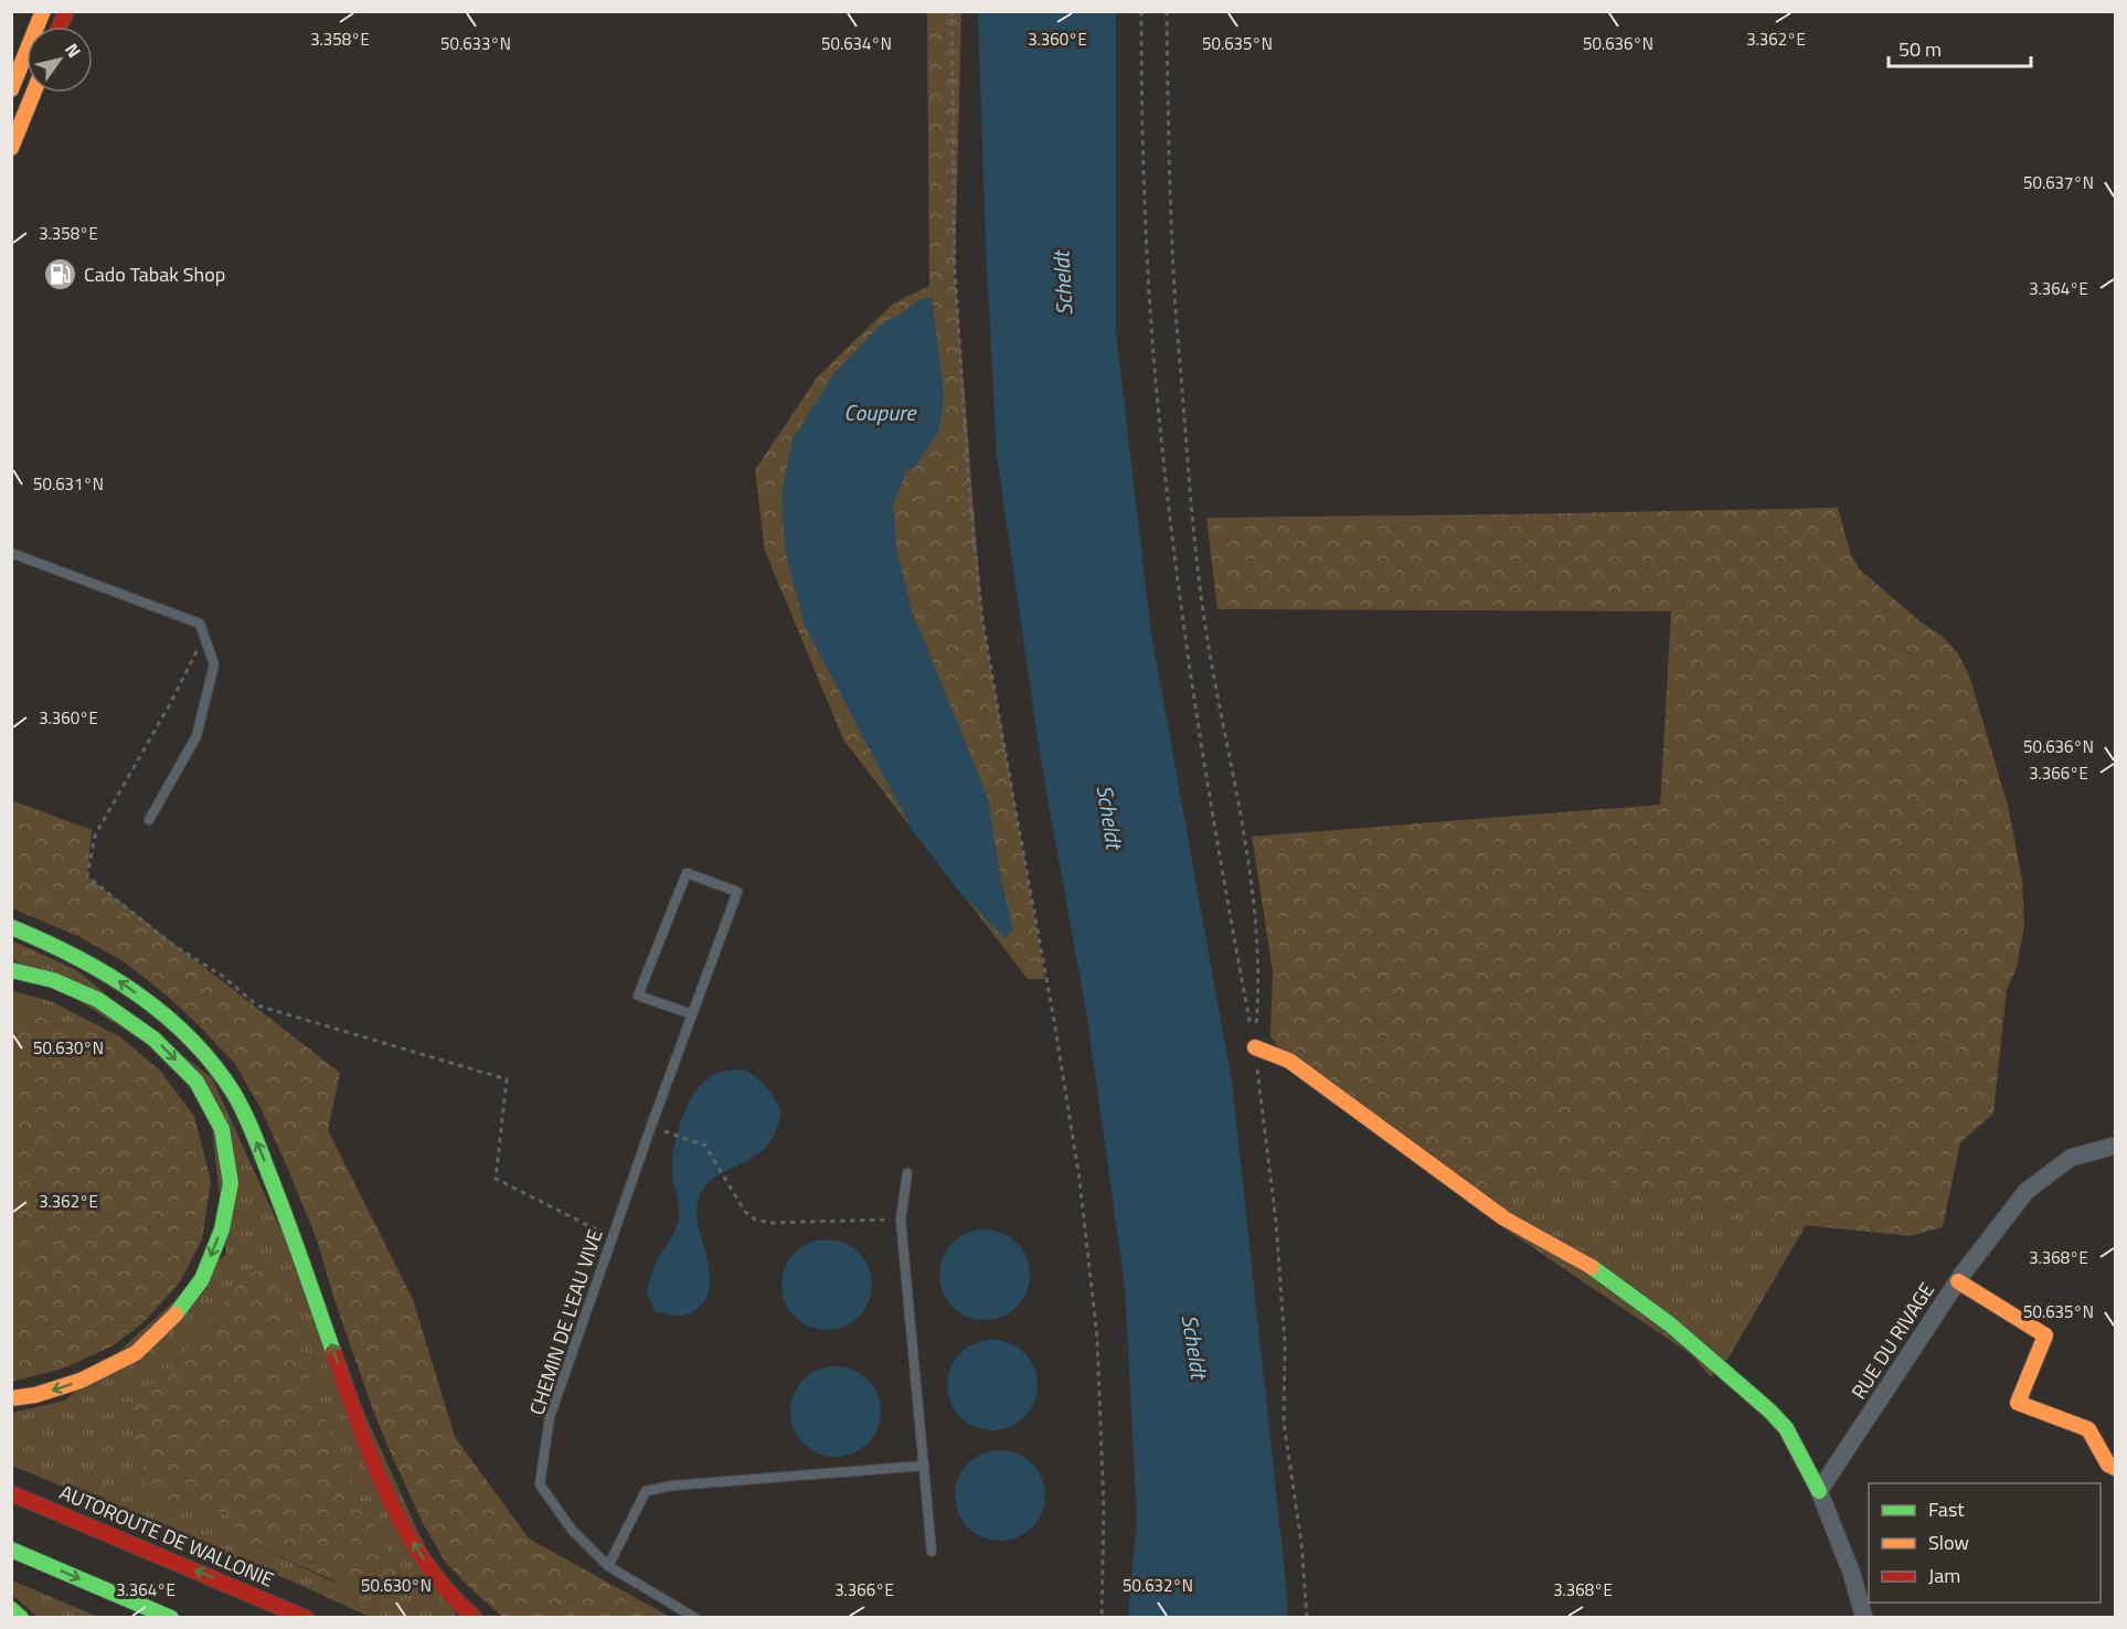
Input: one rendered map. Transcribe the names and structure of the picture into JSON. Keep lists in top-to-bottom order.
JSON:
{
  "streets": {
    "main road": ["AUTOROUTE DE WALLONIE"],
    "street": ["RUE DU RIVAGE"],
    "lane": ["CHEMIN DE L'EAU VIVE"]
  },
  "water": ["Scheldt", "Coupure"],
  "places": {
    "fuel station": ["Cado Tabak Shop"]
  },
  "legend": ["Fast", "Slow", "Jam"],
  "scale_bar": "50 m",
  "north": "top right",
  "coordinates": [
    "3.358°E",
    "3.360°E",
    "3.362°E",
    "50.633°N",
    "50.634°N",
    "50.635°N",
    "50.636°N",
    "50.637°N",
    "3.364°E",
    "50.631°N",
    "3.366°E",
    "50.630°N",
    "3.368°E",
    "50.632°N"
  ]
}
